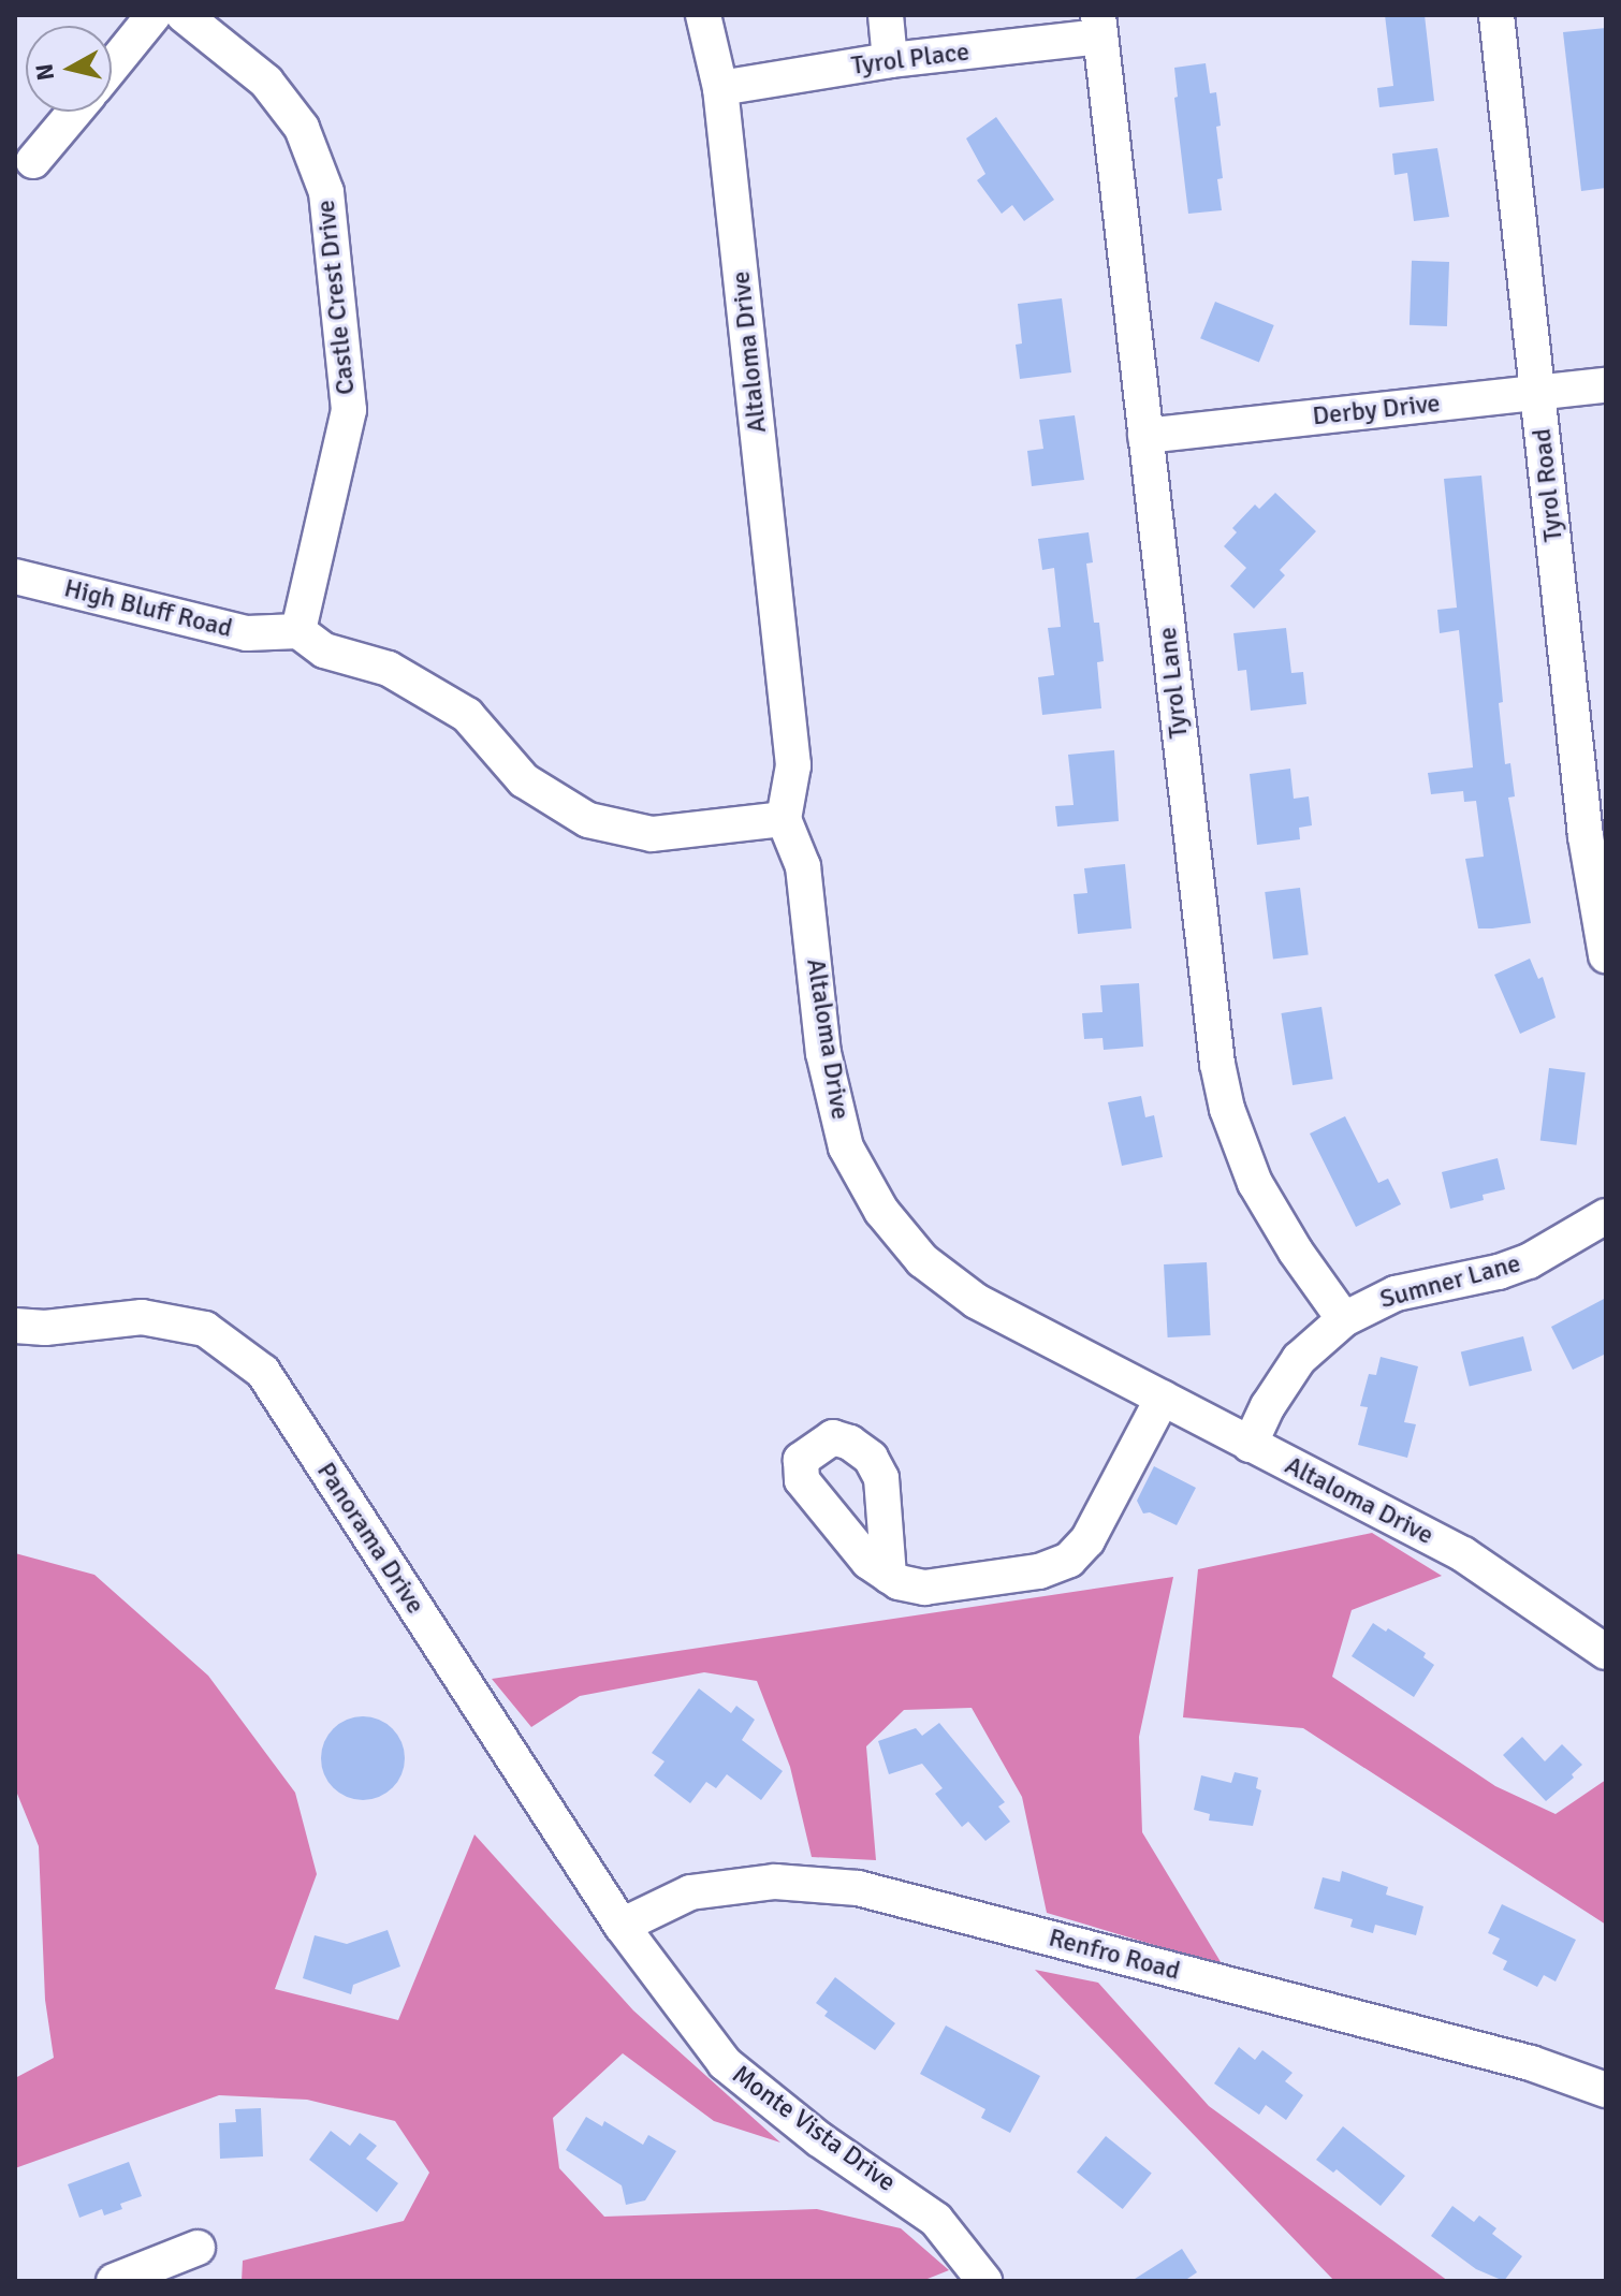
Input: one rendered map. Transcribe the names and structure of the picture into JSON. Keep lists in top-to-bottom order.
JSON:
{
  "streets": {
    "street": [
      "Tyrol Place",
      "Castle Crest Drive",
      "Altaloma Drive",
      "Derby Drive",
      "Tyrol Road",
      "High Bluff Road",
      "Tyrol Lane",
      "Sumner Lane",
      "Panorama Drive",
      "Renfro Road",
      "Monte Vista Drive"
    ]
  },
  "crossings": [
    ["Tyrol Place", "Altaloma Drive"],
    ["Tyrol Place", "Tyrol Lane"],
    ["Castle Crest Drive", "High Bluff Road"],
    ["Altaloma Drive", "Sumner Lane"],
    ["Derby Drive", "Tyrol Road"],
    ["Derby Drive", "Tyrol Lane"],
    ["Tyrol Lane", "Sumner Lane"],
    ["Panorama Drive", "Renfro Road"],
    ["Panorama Drive", "Monte Vista Drive"],
    ["Renfro Road", "Monte Vista Drive"]
  ],
  "north": "left"
}
